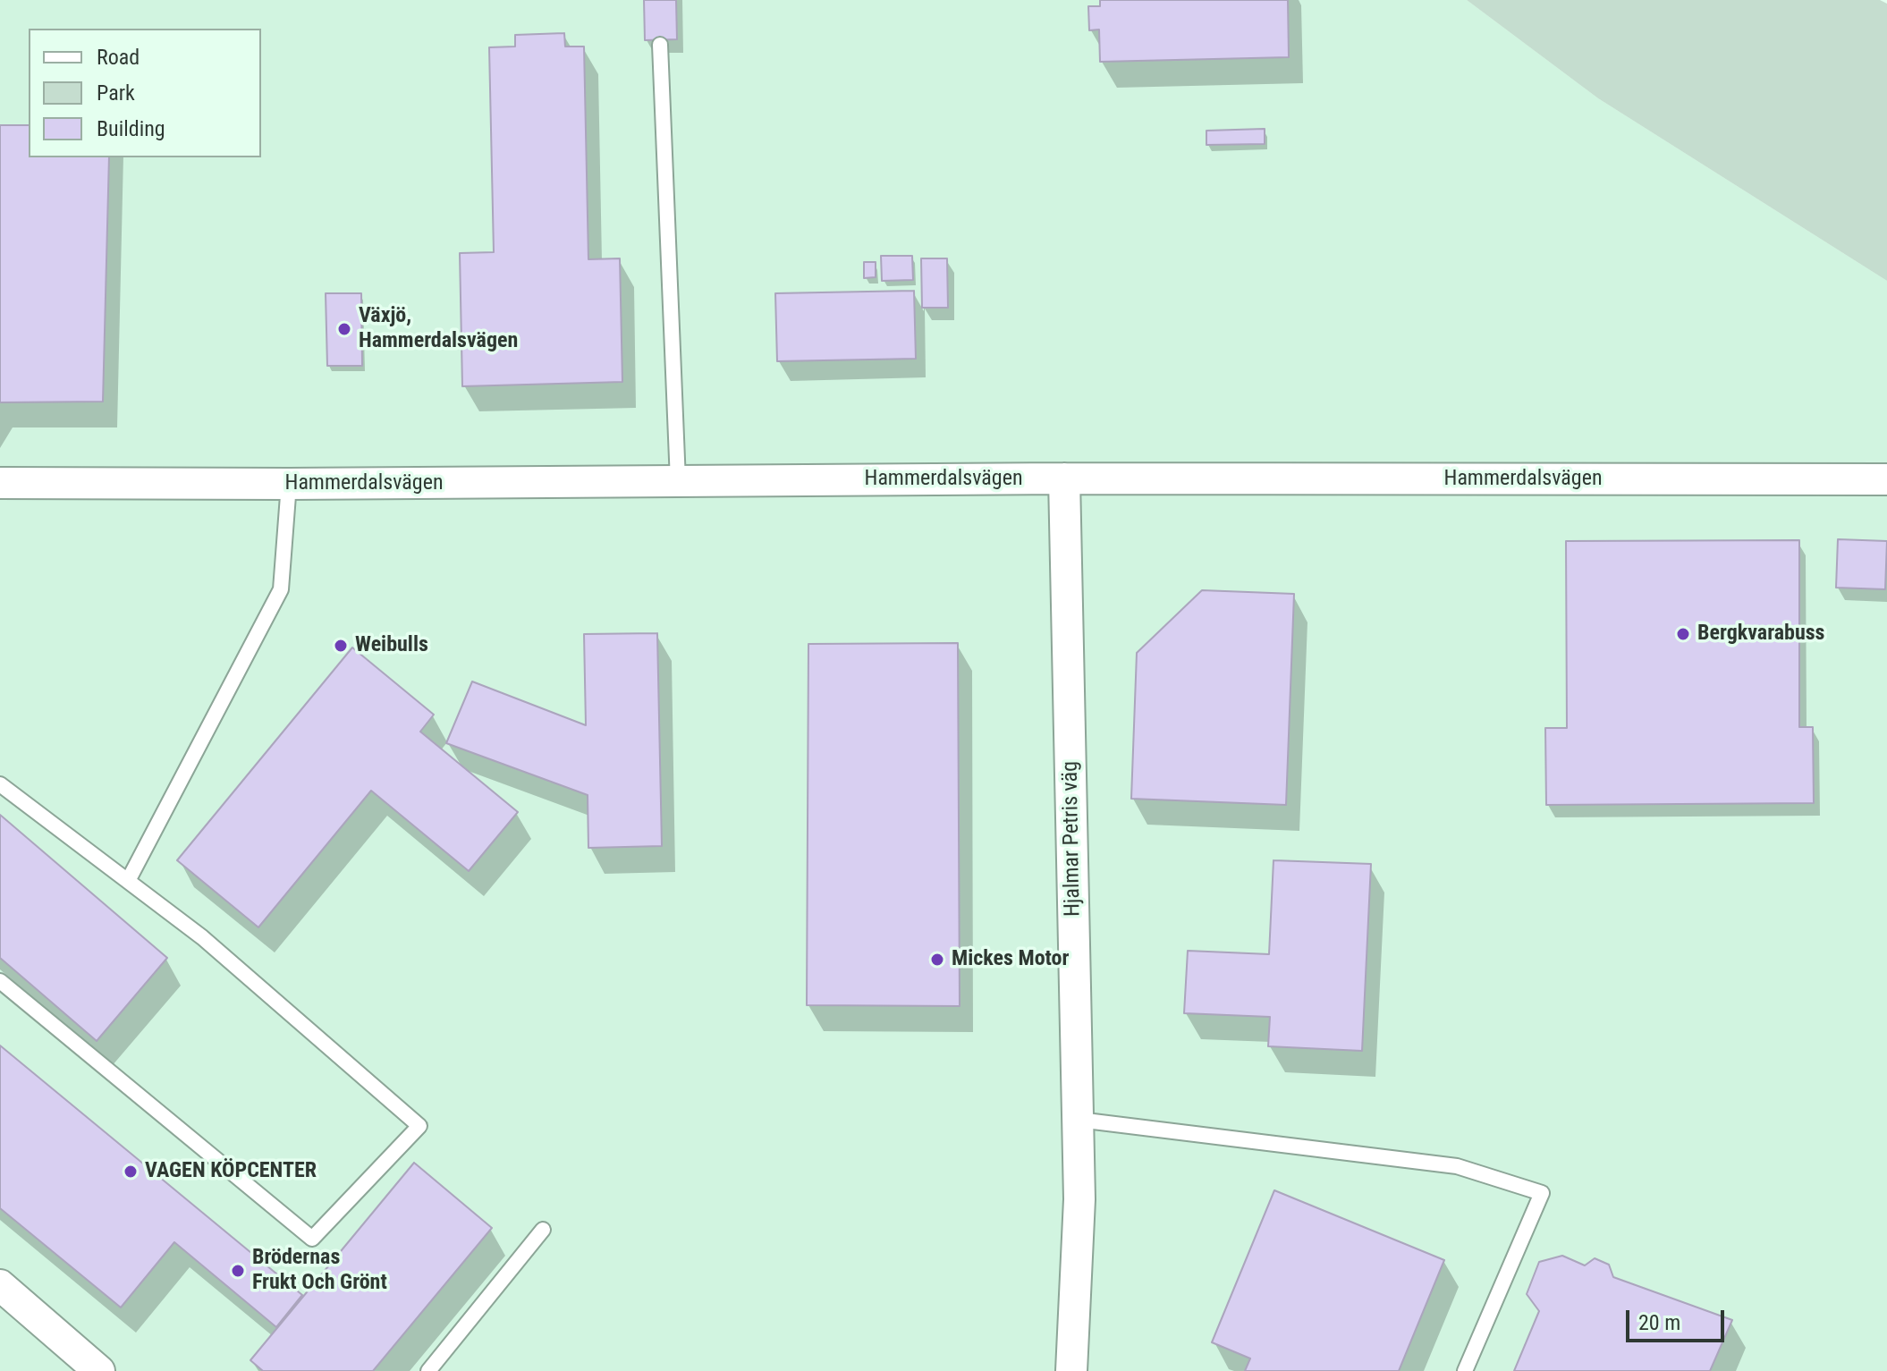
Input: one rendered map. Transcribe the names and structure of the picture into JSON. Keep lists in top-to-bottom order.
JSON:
{
  "streets": {
    "street": ["Hammerdalsvägen", "Hjalmar Petris väg"]
  },
  "crossings": [
    ["Hammerdalsvägen", "Hjalmar Petris väg"]
  ],
  "places": [
    "Växjö, Hammerdalsvägen",
    "Bergkvarabuss",
    "Weibulls",
    "Mickes Motor",
    "VAGEN KÖPCENTER",
    "Brödernas Frukt Och Grönt"
  ],
  "legend": ["Road", "Park", "Building"],
  "scale_bar": "20 m"
}
